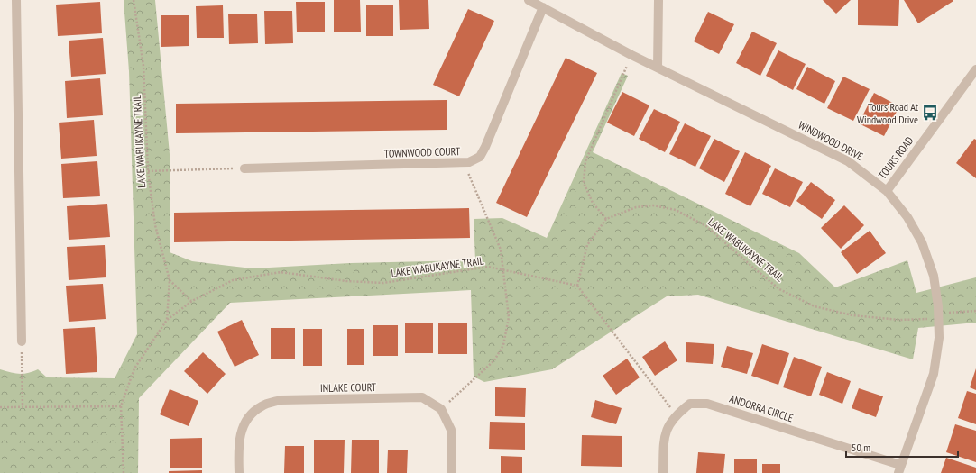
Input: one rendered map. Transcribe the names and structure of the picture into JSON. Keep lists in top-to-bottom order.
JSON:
{
  "streets": {
    "street": [
      "WINDWOOD DRIVE",
      "TOWNWOOD COURT",
      "TOURS ROAD",
      "INLAKE COURT",
      "ANDORRA CIRCLE"
    ],
    "path": ["LAKE WABUKAYNE TRAIL"]
  },
  "crossings": [
    ["WINDWOOD DRIVE", "LAKE WABUKAYNE TRAIL"],
    ["WINDWOOD DRIVE", "TOWNWOOD COURT"],
    ["WINDWOOD DRIVE", "TOURS ROAD"],
    ["WINDWOOD DRIVE", "ANDORRA CIRCLE"]
  ],
  "places": {
    "bus stop": ["Tours Road At Windwood Drive"]
  },
  "scale_bar": "50 m"
}
